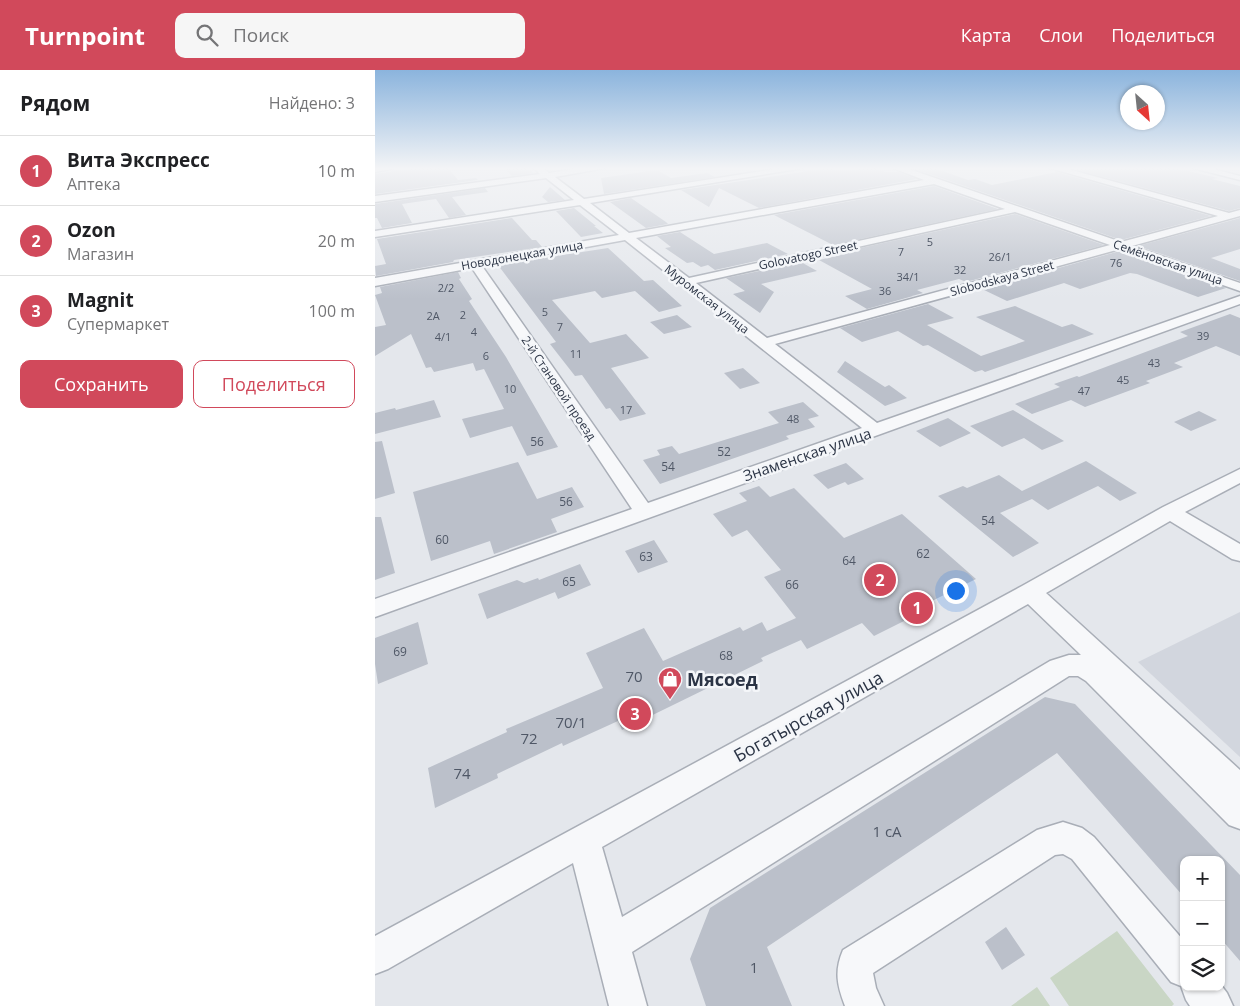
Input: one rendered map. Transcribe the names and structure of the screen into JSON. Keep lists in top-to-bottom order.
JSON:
{
  "streets": {
    "street": [
      "Новодонецкая улица",
      "Golovatogo Street",
      "Семёновская улица",
      "Slobodskaya Street",
      "Муромская улица",
      "2-й Становой проезд",
      "Знаменская улица",
      "Богатырская улица"
    ]
  },
  "crossings": [
    ["Новодонецкая улица", "Муромская улица"],
    ["Новодонецкая улица", "2-й Становой проезд"],
    ["Golovatogo Street", "Муромская улица"],
    ["Семёновская улица", "Slobodskaya Street"],
    ["Slobodskaya Street", "Муромская улица"],
    ["Муромская улица", "Знаменская улица"],
    ["2-й Становой проезд", "Знаменская улица"]
  ],
  "places": {
    "shop": ["Мясоед"]
  },
  "house_numbers": [
    "5",
    "7",
    "26/1",
    "76",
    "32",
    "34/1",
    "2/2",
    "36",
    "5",
    "2",
    "2А",
    "7",
    "4",
    "39",
    "4/1",
    "11",
    "6",
    "43",
    "45",
    "10",
    "47",
    "17",
    "48",
    "56",
    "52",
    "54",
    "56",
    "54",
    "60",
    "62",
    "63",
    "64",
    "65",
    "66",
    "69",
    "68",
    "70",
    "70/1",
    "72",
    "74",
    "1 сА",
    "1"
  ],
  "north": "bottom right",
  "page": {
    "header": "Turnpoint",
    "search": "Поиск",
    "nav": ["Карта", "Слои", "Поделиться"],
    "heading": ["Рядом", "Найдено: 3"],
    "list": [
      {
        "mark": "1",
        "name": "Вита Экспресс",
        "note": "Аптека",
        "value": "10 m"
      },
      {
        "mark": "2",
        "name": "Ozon",
        "note": "Магазин",
        "value": "20 m"
      },
      {
        "mark": "3",
        "name": "Magnit",
        "note": "Супермаркет",
        "value": "100 m"
      }
    ],
    "buttons": ["Сохранить", "Поделиться"],
    "pins": ["2", "1", "3"],
    "map_buttons": ["+", "−"]
  }
}
